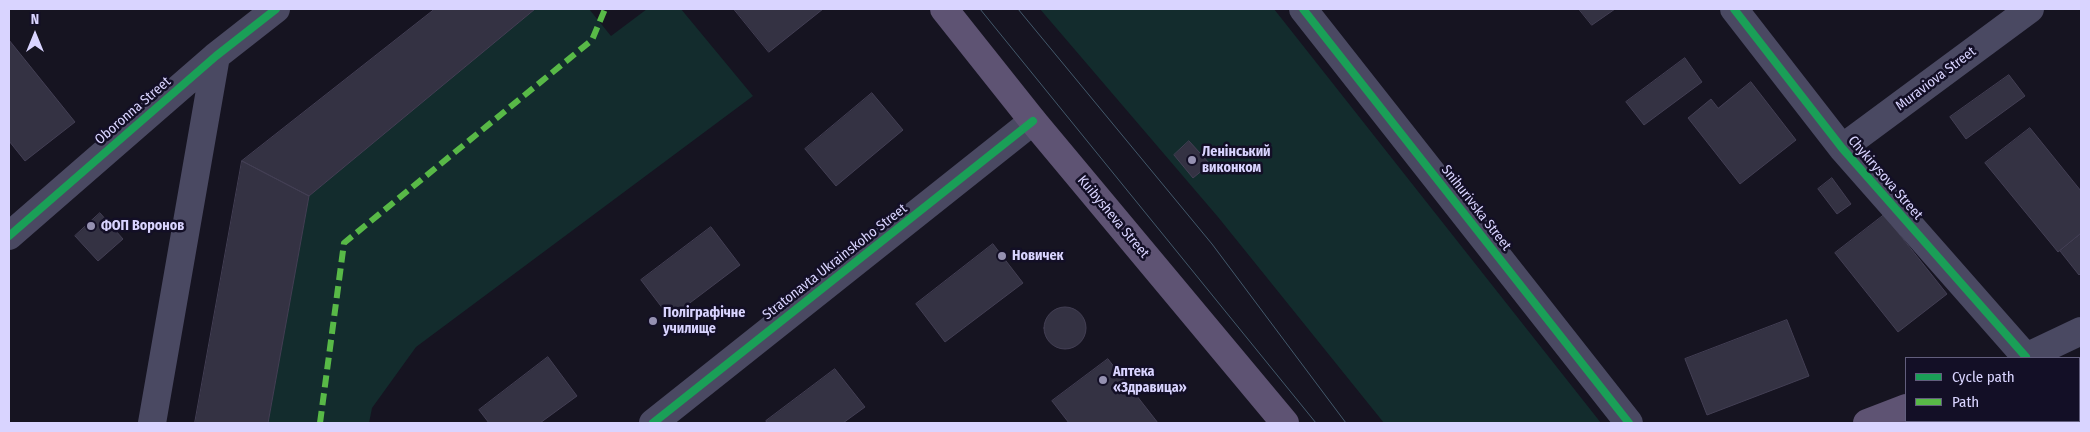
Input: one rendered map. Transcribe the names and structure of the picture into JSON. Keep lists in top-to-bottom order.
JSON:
{
  "streets": {
    "main road": ["Kuibysheva Street"],
    "street": [
      "Muraviova Street",
      "Oboronna Street",
      "Chykirysova Street",
      "Snihurivska Street",
      "Stratonavta Ukrainskoho Street"
    ]
  },
  "crossings": [
    ["Muraviova Street", "Chykirysova Street"],
    ["Kuibysheva Street", "Stratonavta Ukrainskoho Street"]
  ],
  "places": [
    "Ленінський виконком",
    "ФОП Воронов",
    "Новичек",
    "Поліграфічне училище",
    "Аптека «Здравица»"
  ],
  "legend": ["Cycle path", "Path"],
  "north": "top"
}
